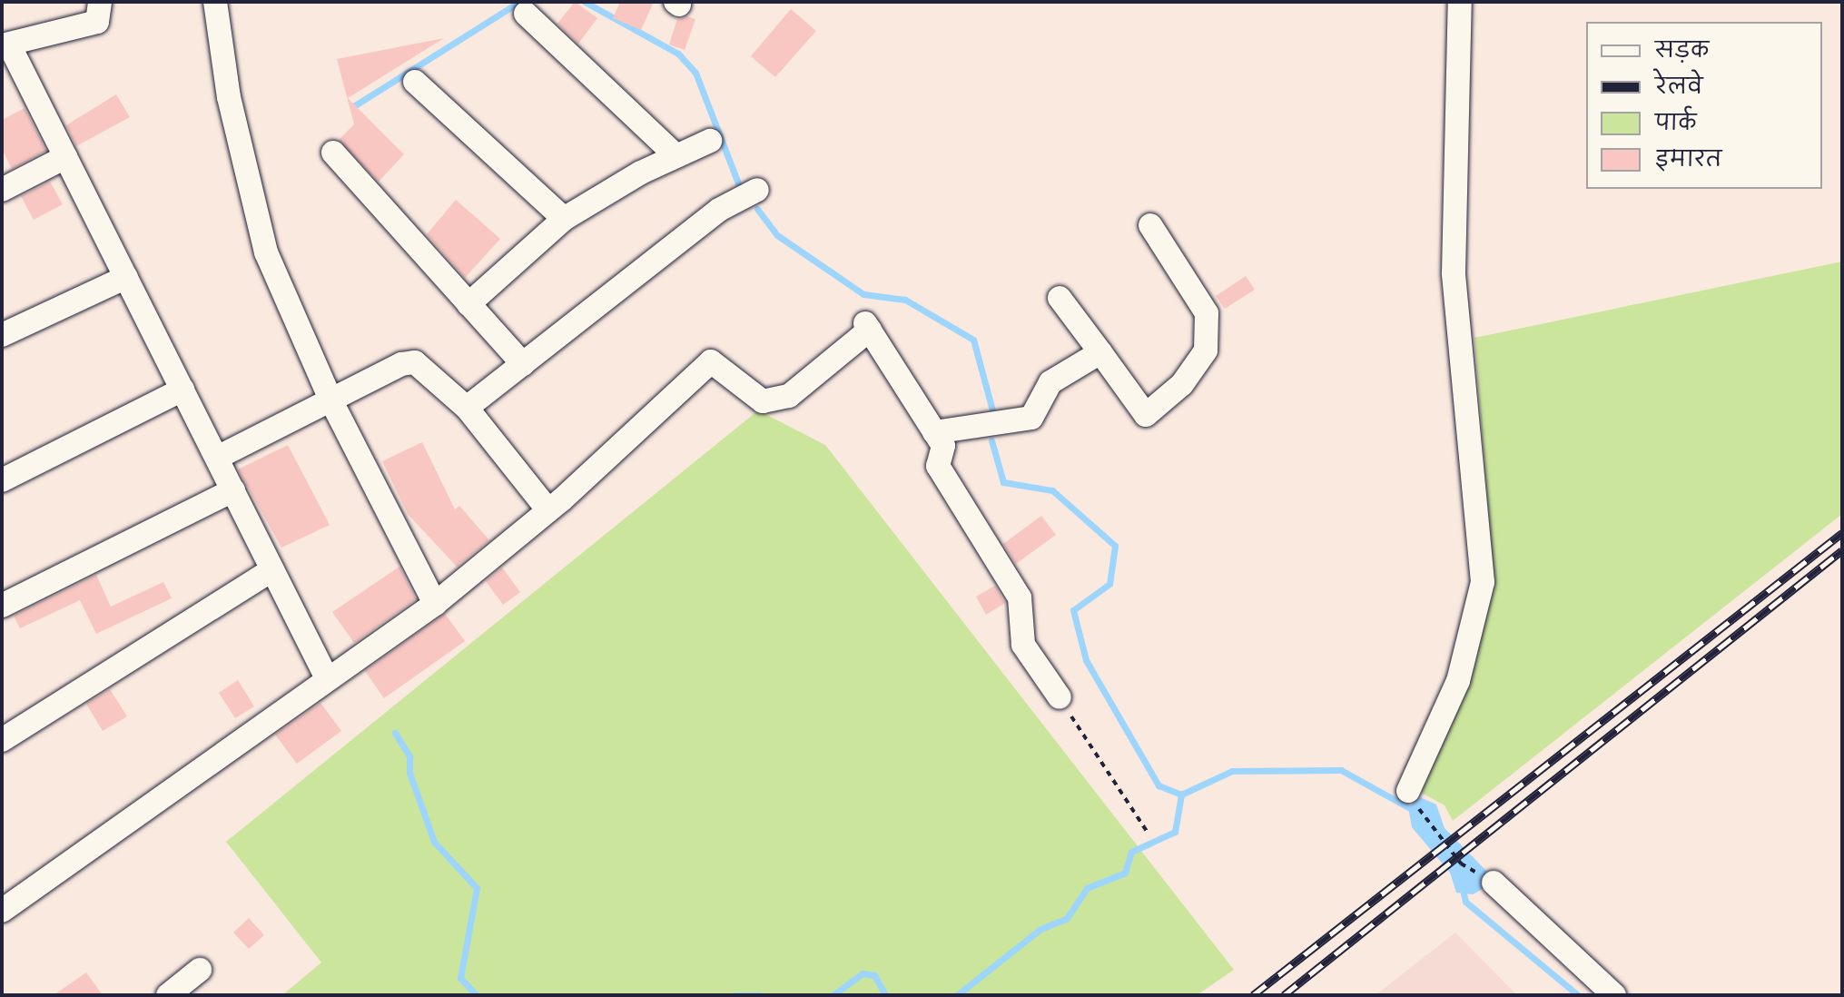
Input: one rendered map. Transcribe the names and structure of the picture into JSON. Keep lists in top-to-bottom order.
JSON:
{
  "legend": [
    "सड़क",
    "रेलवे",
    "पार्क",
    "इमारत"
  ]
}
